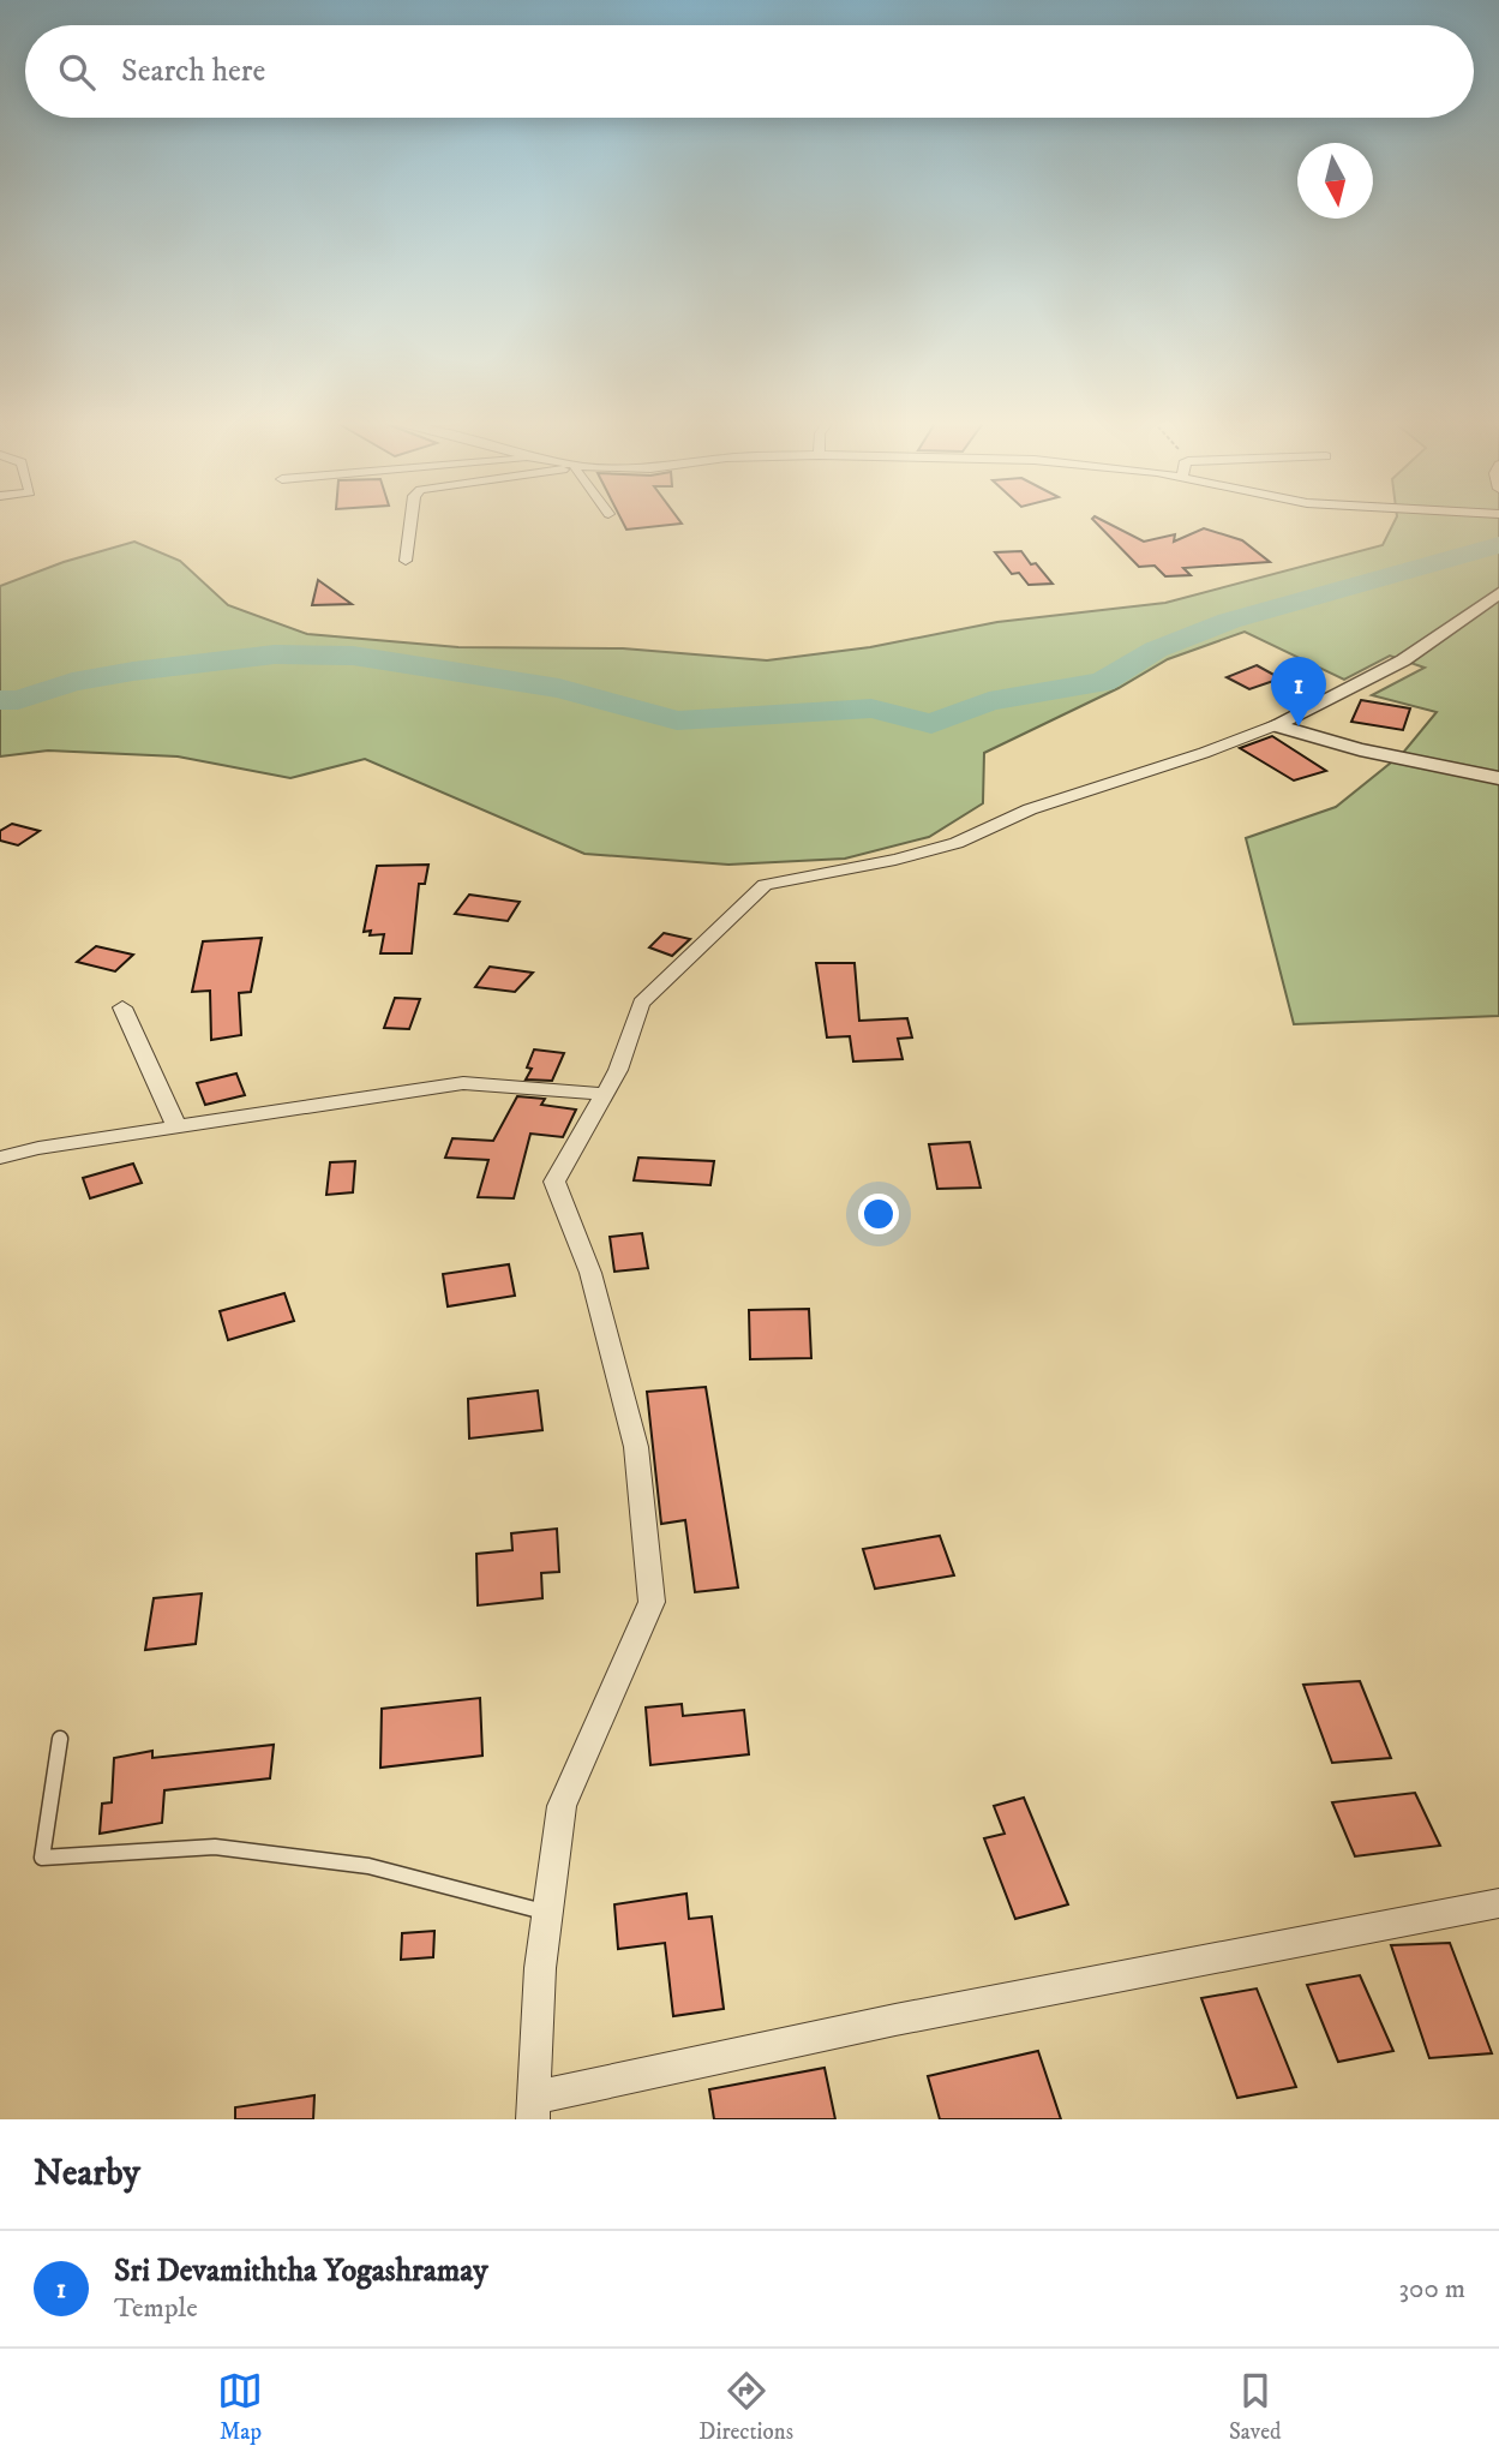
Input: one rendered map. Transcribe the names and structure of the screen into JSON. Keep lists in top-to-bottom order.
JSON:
{
  "north": "bottom",
  "page": {
    "search": "Search here",
    "pins": "1",
    "heading": "Nearby",
    "list": [
      {
        "mark": "1",
        "name": "Sri Devamiththa Yogashramay",
        "note": "Temple",
        "value": "300 m"
      }
    ],
    "nav": ["Map", "Directions", "Saved"]
  }
}
